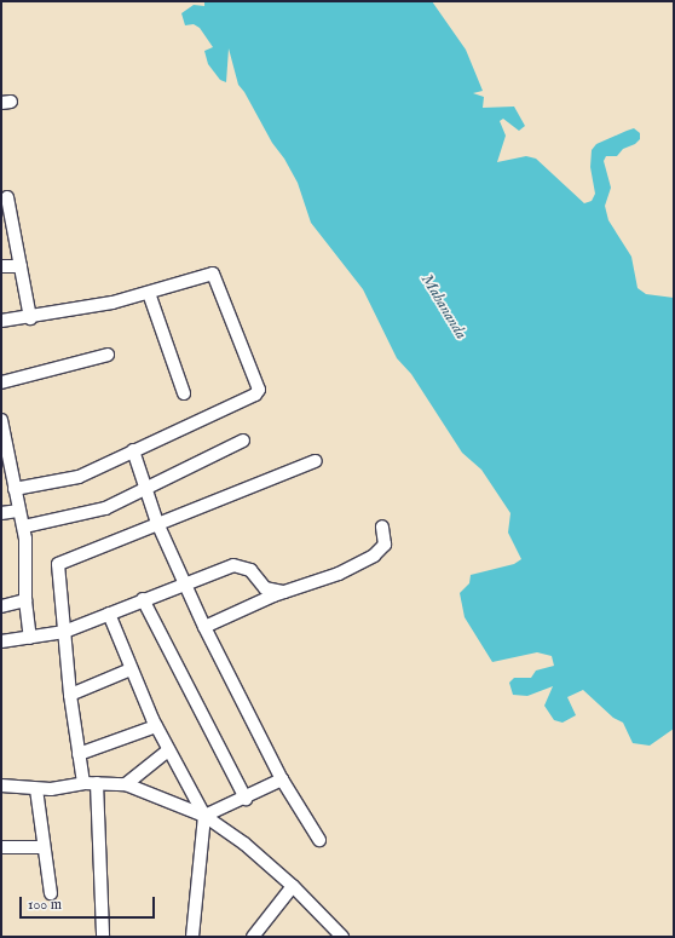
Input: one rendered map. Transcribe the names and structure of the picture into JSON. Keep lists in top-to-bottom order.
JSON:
{
  "water": ["Mahananda"],
  "scale_bar": "100 m"
}
